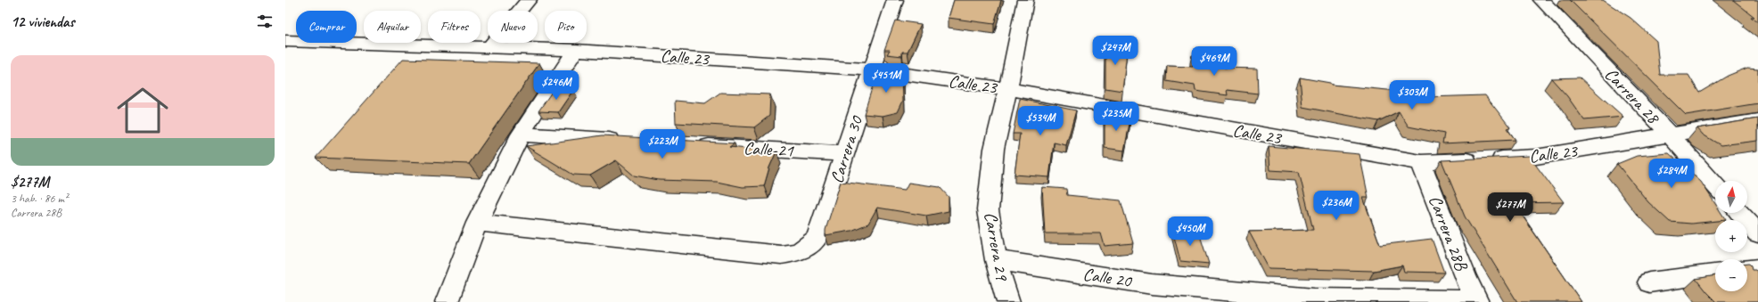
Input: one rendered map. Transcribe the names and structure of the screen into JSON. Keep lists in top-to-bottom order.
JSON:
{
  "streets": {
    "street": [
      "Calle 23",
      "Carrera 28",
      "Calle-21",
      "Carrera 30",
      "Carrera 28B",
      "Carrera 29",
      "Calle 20"
    ]
  },
  "crossings": [
    ["Calle 23", "Carrera 28"],
    ["Calle 23", "Carrera 30"],
    ["Calle 23", "Carrera 28B"],
    ["Calle 23", "Carrera 29"],
    ["Calle-21", "Carrera 30"],
    ["Carrera 28B", "Calle 20"],
    ["Carrera 29", "Calle 20"]
  ],
  "north": "top",
  "page": {
    "heading": "12 viviendas",
    "chip": [
      "Comprar",
      "Alquilar",
      "Filtros",
      "Nuevo",
      "Piso"
    ],
    "price": [
      "$247M",
      "$469M",
      "$451M",
      "$246M",
      "$303M",
      "$235M",
      "$534M",
      "$223M",
      "$284M",
      "$236M",
      "$277M",
      "$450M"
    ],
    "list": [
      {
        "name": "$277M",
        "note": "3 hab. · 86 m² · Carrera 28B"
      }
    ],
    "map_buttons": ["+", "−"]
  }
}
